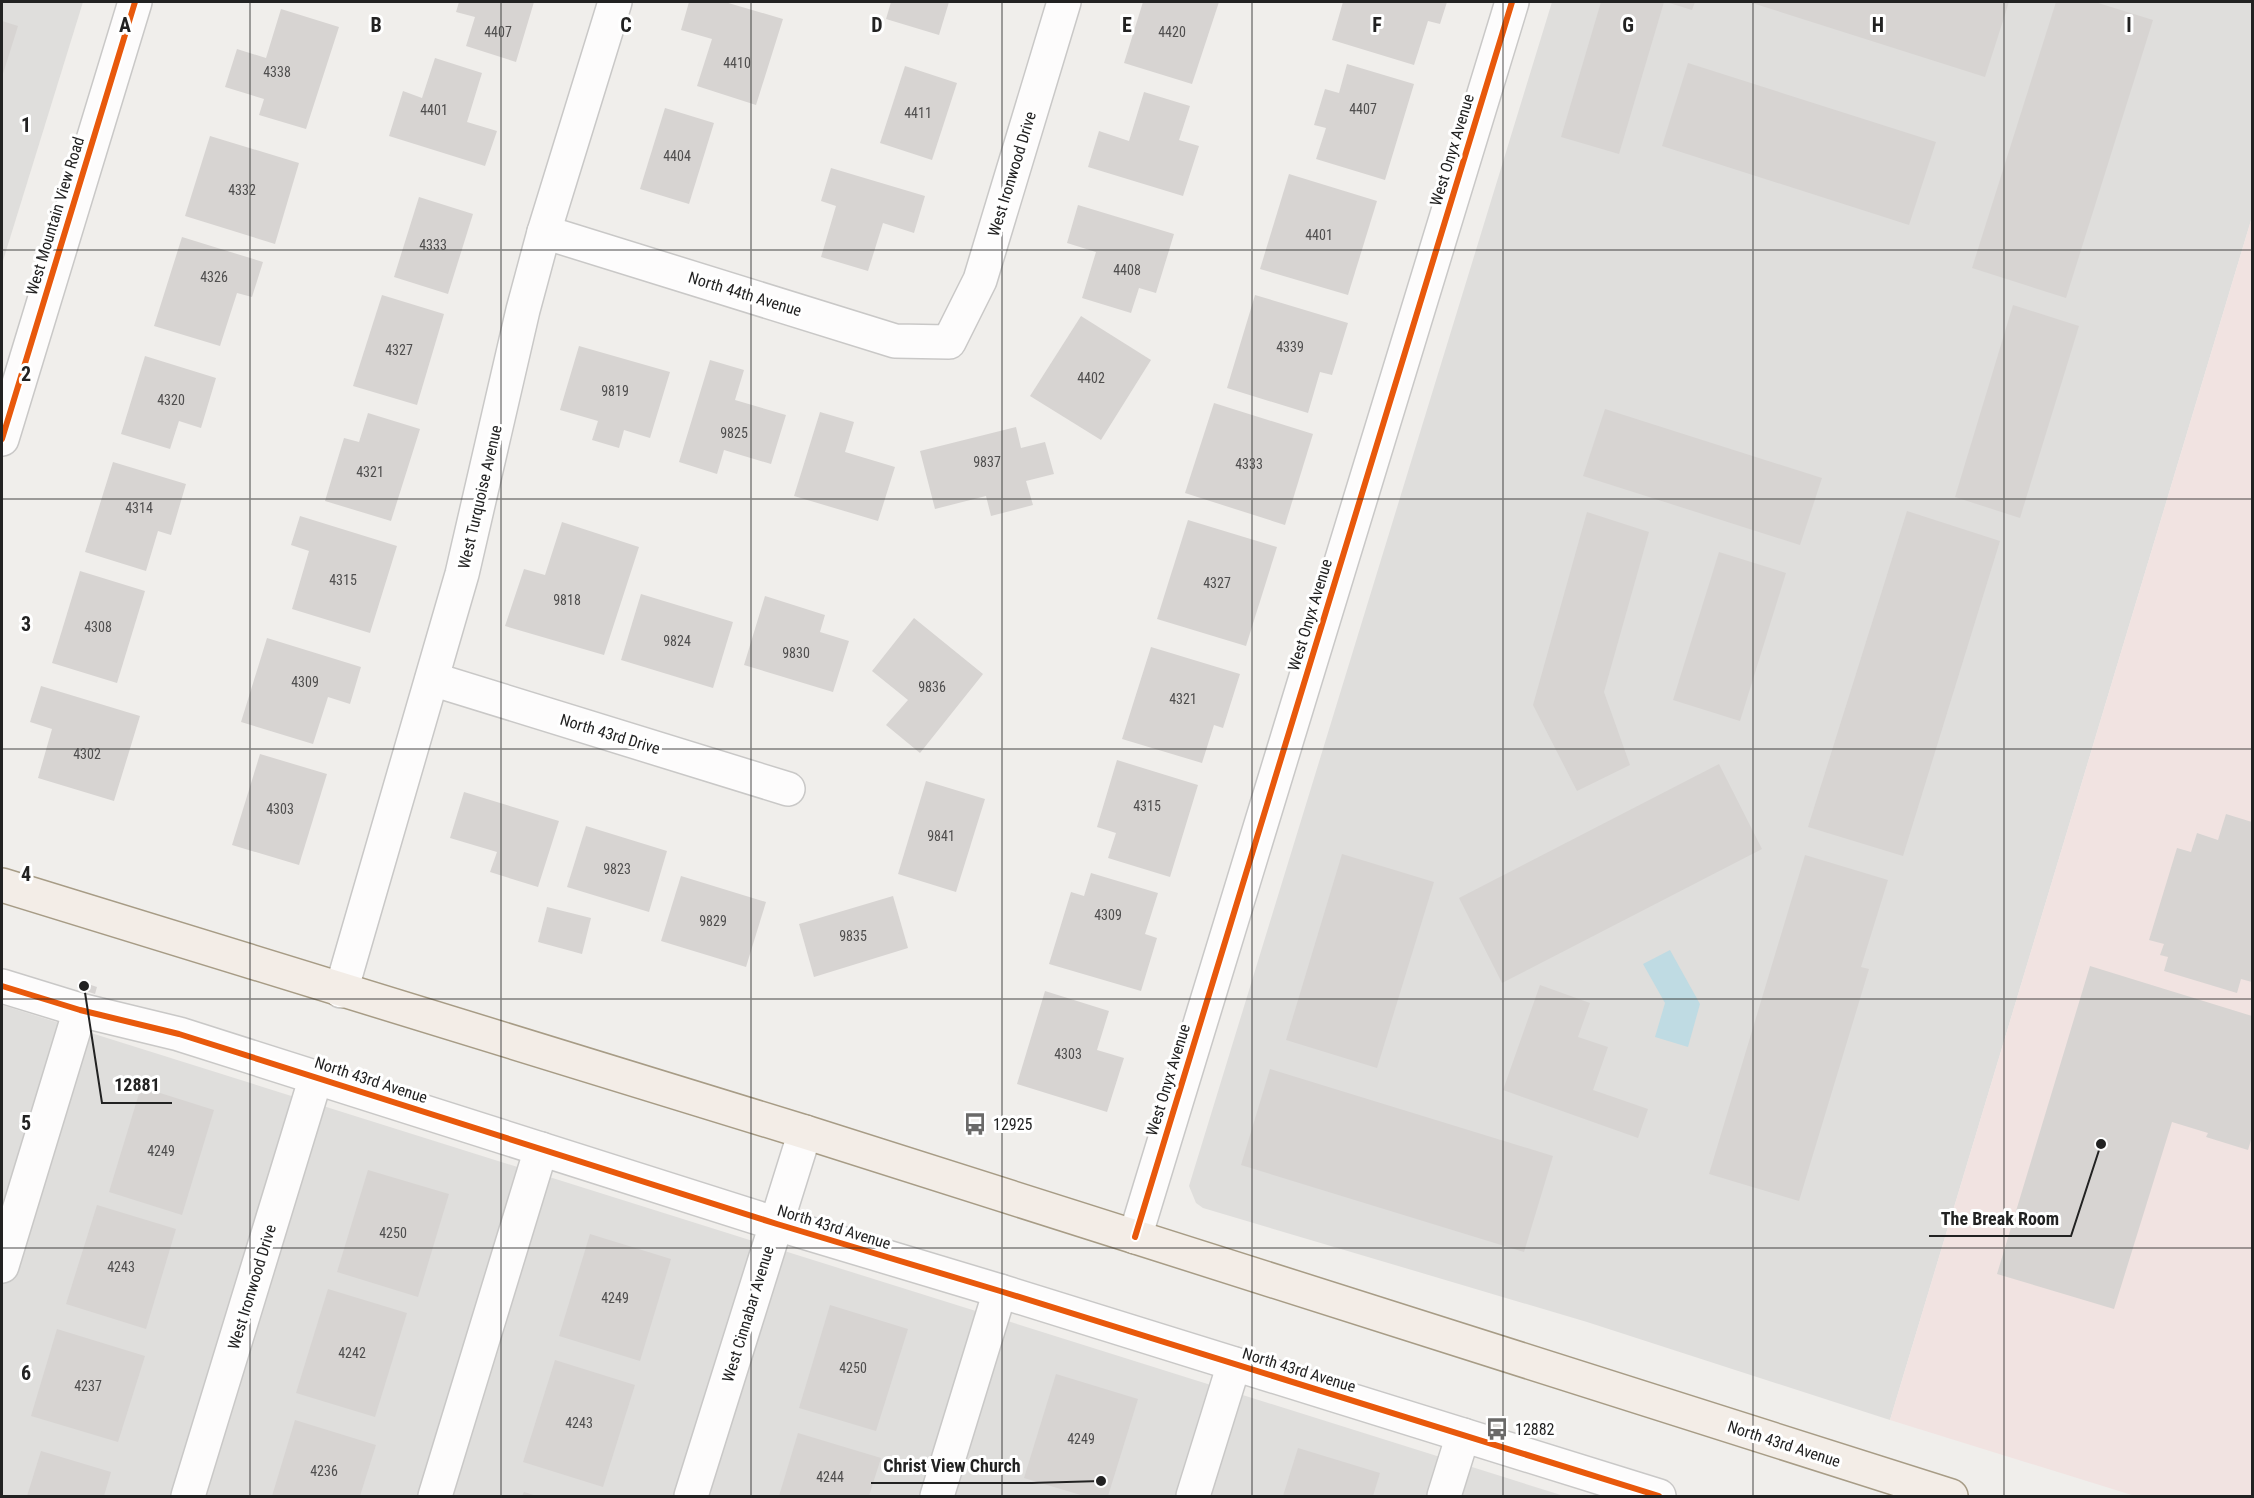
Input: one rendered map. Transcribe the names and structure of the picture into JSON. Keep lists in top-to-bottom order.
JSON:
{
  "streets": {
    "main road": ["North 43rd Avenue"],
    "street": [
      "West Onyx Avenue",
      "West Ironwood Drive",
      "West Mountain View Road",
      "North 44th Avenue",
      "West Turquoise Avenue",
      "North 43rd Drive",
      "West Cinnabar Avenue"
    ]
  },
  "crossings": [
    ["West Onyx Avenue", "North 43rd Avenue"],
    ["West Ironwood Drive", "North 44th Avenue"],
    ["West Ironwood Drive", "North 43rd Avenue"],
    ["North 44th Avenue", "West Turquoise Avenue"],
    ["West Turquoise Avenue", "North 43rd Drive"],
    ["West Turquoise Avenue", "North 43rd Avenue"],
    ["North 43rd Avenue", "West Cinnabar Avenue"]
  ],
  "places": {
    "other": ["12881", "The Break Room", "Christ View Church"],
    "bus stop": ["12925", "12882"]
  },
  "house_numbers": [
    "4407",
    "4420",
    "4410",
    "4338",
    "4407",
    "4401",
    "4411",
    "4404",
    "4332",
    "4401",
    "4333",
    "4408",
    "4326",
    "4339",
    "4327",
    "4402",
    "9819",
    "4320",
    "9825",
    "9837",
    "4333",
    "4321",
    "4314",
    "4315",
    "4327",
    "9818",
    "4308",
    "9824",
    "9830",
    "4309",
    "9836",
    "4321",
    "4302",
    "4315",
    "4303",
    "9841",
    "9823",
    "4309",
    "9829",
    "9835",
    "4303",
    "4249",
    "4250",
    "4243",
    "4249",
    "4242",
    "4250",
    "4237",
    "4243",
    "4249",
    "4236",
    "4244"
  ],
  "grid": {
    "columns": [
      "A",
      "B",
      "C",
      "D",
      "E",
      "F",
      "G",
      "H",
      "I"
    ],
    "rows": [
      "1",
      "2",
      "3",
      "4",
      "5",
      "6"
    ]
  }
}
